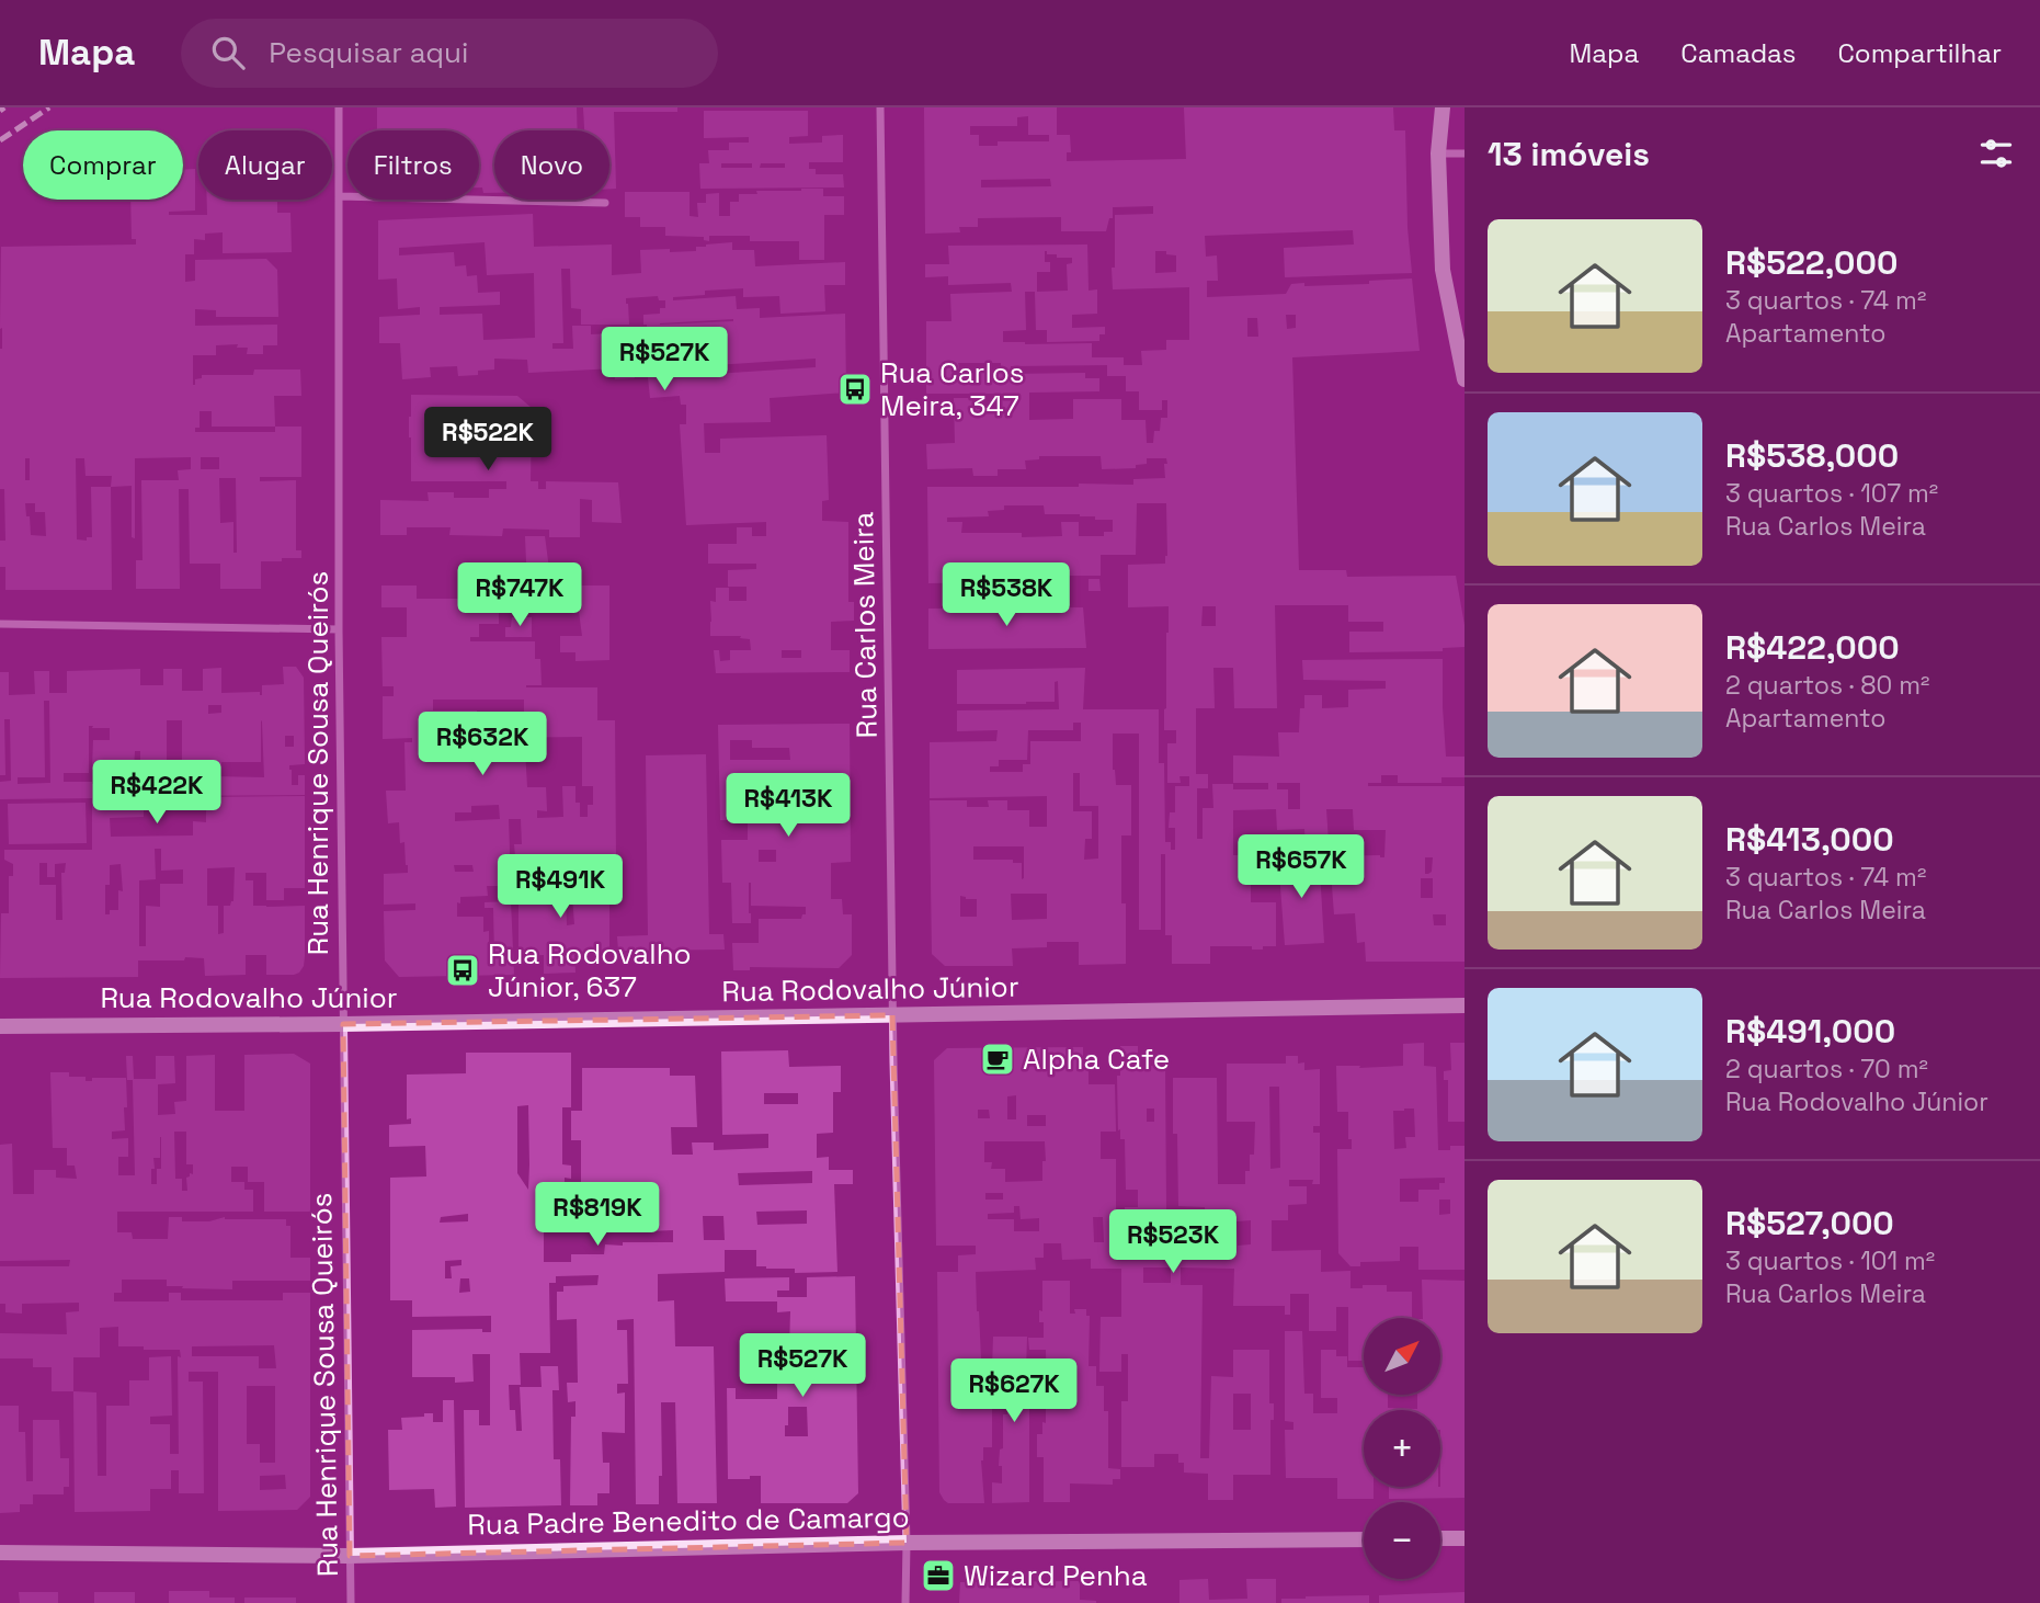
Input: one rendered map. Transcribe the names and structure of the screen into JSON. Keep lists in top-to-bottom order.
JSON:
{
  "streets": {
    "main road": ["Rua Rodovalho Júnior", "Rua Padre Benedito de Camargo"],
    "street": ["Rua Carlos Meira", "Rua Henrique Sousa Queirós"]
  },
  "crossings": [
    ["Rua Carlos Meira", "Rua Rodovalho Júnior"],
    ["Rua Carlos Meira", "Rua Padre Benedito de Camargo"],
    ["Rua Henrique Sousa Queirós", "Rua Rodovalho Júnior"],
    ["Rua Henrique Sousa Queirós", "Rua Padre Benedito de Camargo"]
  ],
  "places": {
    "bus stop": ["Rua Carlos Meira, 347", "Rua Rodovalho Júnior, 637"],
    "cafe": ["Alpha Cafe"],
    "office": ["Wizard Penha"]
  },
  "north": "top right",
  "page": {
    "header": "Mapa",
    "search": "Pesquisar aqui",
    "nav": ["Mapa", "Camadas", "Compartilhar"],
    "heading": "13 imóveis",
    "chip": [
      "Comprar",
      "Alugar",
      "Filtros",
      "Novo"
    ],
    "list": [
      {
        "name": "R$522,000",
        "note": "3 quartos · 74 m² · Apartamento"
      },
      {
        "name": "R$538,000",
        "note": "3 quartos · 107 m² · Rua Carlos Meira"
      },
      {
        "name": "R$422,000",
        "note": "2 quartos · 80 m² · Apartamento"
      },
      {
        "name": "R$413,000",
        "note": "3 quartos · 74 m² · Rua Carlos Meira"
      },
      {
        "name": "R$491,000",
        "note": "2 quartos · 70 m² · Rua Rodovalho Júnior"
      },
      {
        "name": "R$527,000",
        "note": "3 quartos · 101 m² · Rua Carlos Meira"
      }
    ],
    "price": [
      "R$527K",
      "R$522K",
      "R$747K",
      "R$538K",
      "R$632K",
      "R$422K",
      "R$413K",
      "R$657K",
      "R$491K",
      "R$819K",
      "R$523K",
      "R$527K",
      "R$627K"
    ],
    "map_buttons": ["+", "−"]
  }
}
